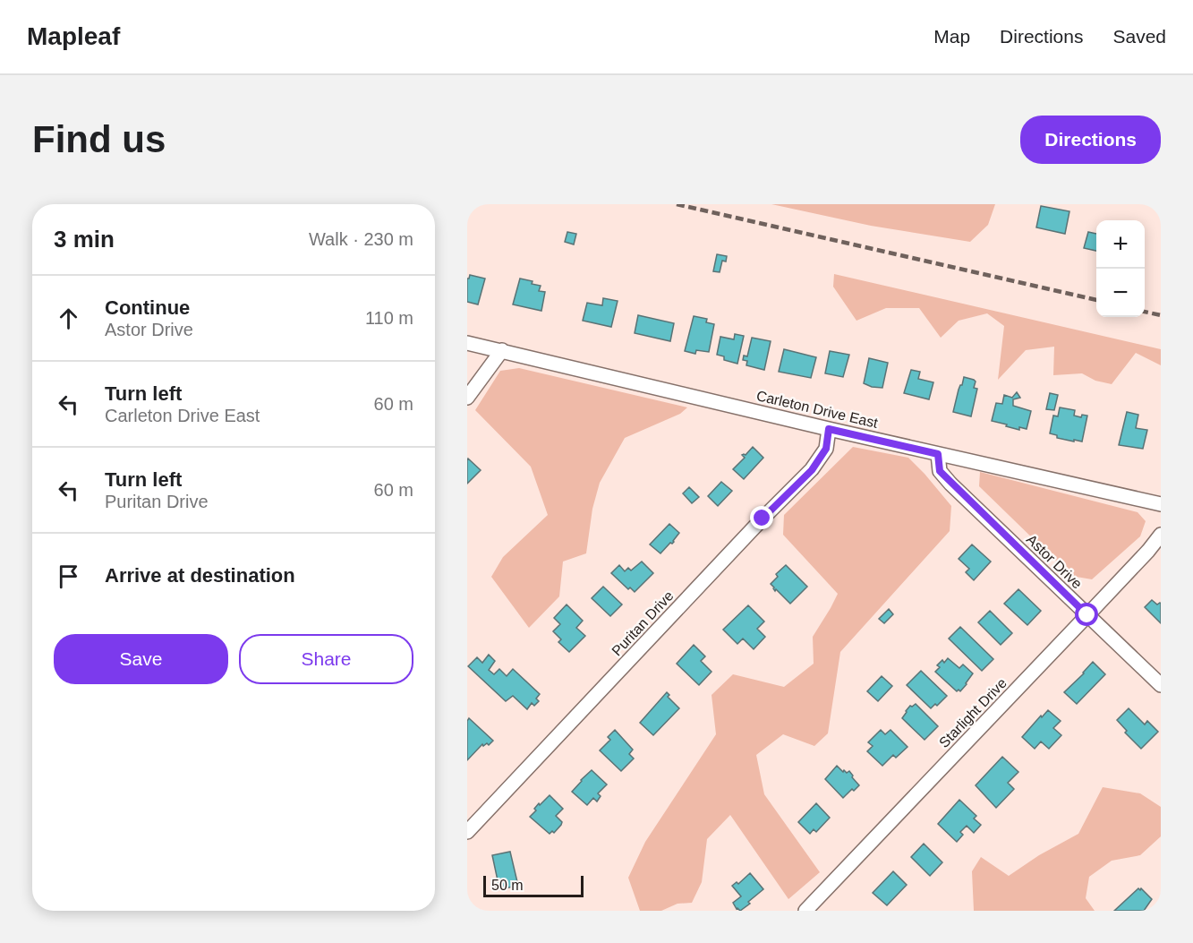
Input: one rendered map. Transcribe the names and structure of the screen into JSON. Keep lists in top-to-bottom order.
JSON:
{
  "streets": {
    "street": [
      "Carleton Drive East",
      "Astor Drive",
      "Puritan Drive",
      "Starlight Drive"
    ]
  },
  "crossings": [
    ["Carleton Drive East", "Astor Drive"],
    ["Carleton Drive East", "Puritan Drive"],
    ["Astor Drive", "Starlight Drive"]
  ],
  "scale_bar": "50 m",
  "page": {
    "header": "Mapleaf",
    "nav": ["Map", "Directions", "Saved"],
    "buttons": [
      "Directions",
      ["Save", "Share"]
    ],
    "title": "Find us",
    "heading": ["3 min", "Walk · 230 m"],
    "map_buttons": ["+", "−"],
    "list": [
      ["Continue", "Astor Drive", "110 m"],
      ["Turn left", "Carleton Drive East", "60 m"],
      ["Turn left", "Puritan Drive", "60 m"],
      "Arrive at destination"
    ],
    "scale": "50 m"
  }
}
